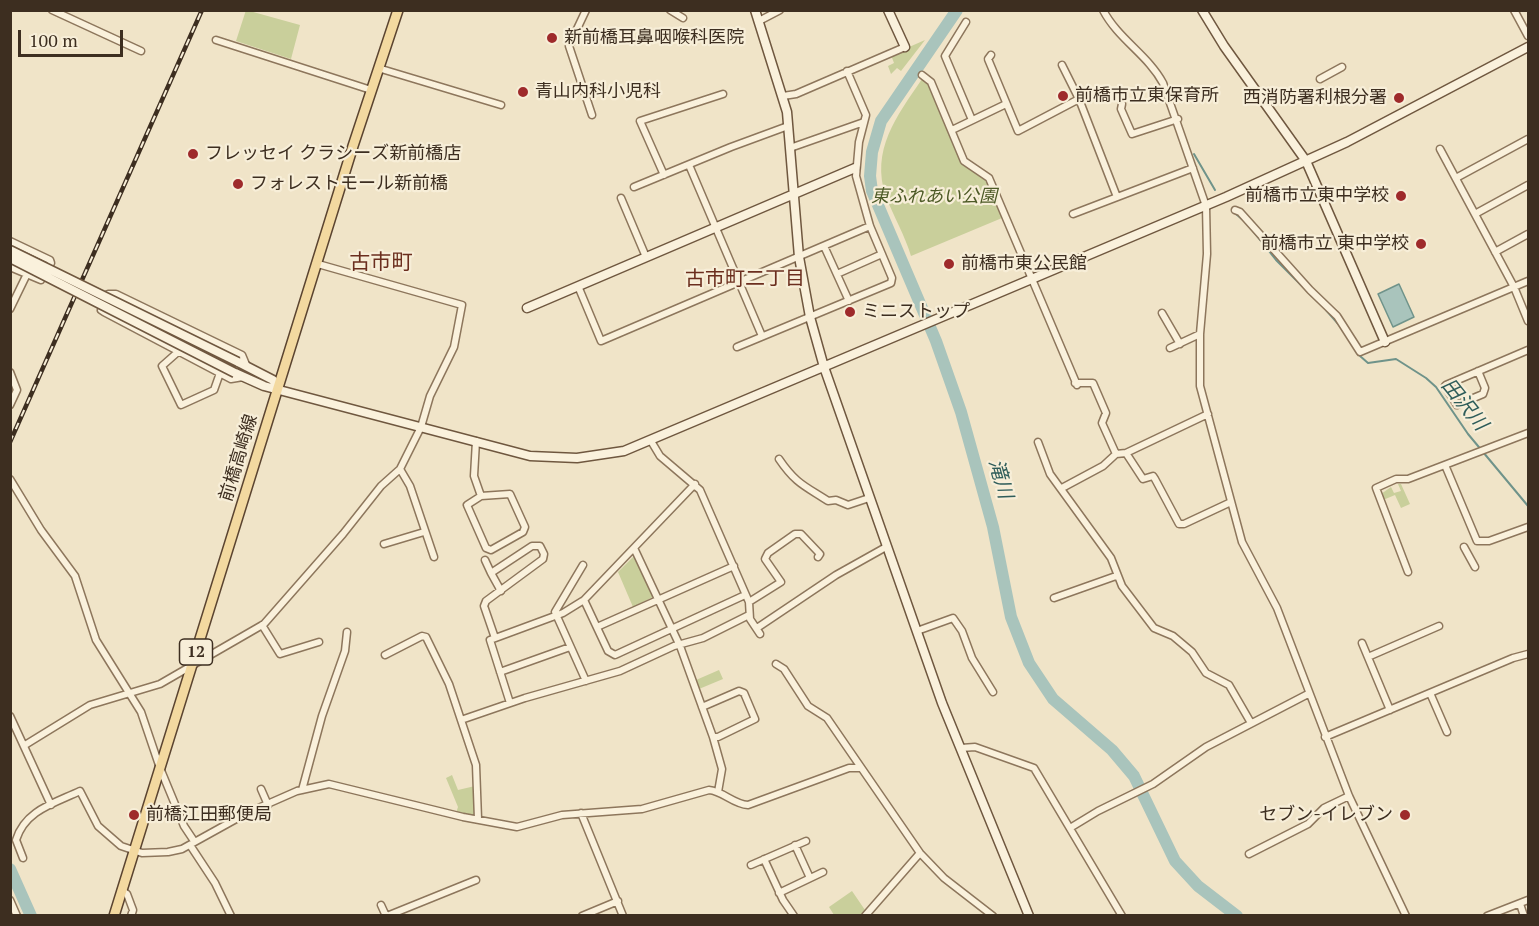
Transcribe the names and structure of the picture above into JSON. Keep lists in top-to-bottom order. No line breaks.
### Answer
{"streets":{"main road":["前橋高崎線","12"]},"districts":["古市町","古市町二丁目"],"water":["田沢川","滝川"],"parks":["東ふれあい公園"],"places":["新前橋耳鼻咽喉科医院","青山内科小児科","前橋市立東保育所","西消防署利根分署","フレッセイ クラシーズ新前橋店","フォレストモール新前橋","前橋市立東中学校","前橋市立 東中学校","前橋市東公民館","ミニストップ","前橋江田郵便局","セブン-イレブン"],"scale_bar":"100 m"}
